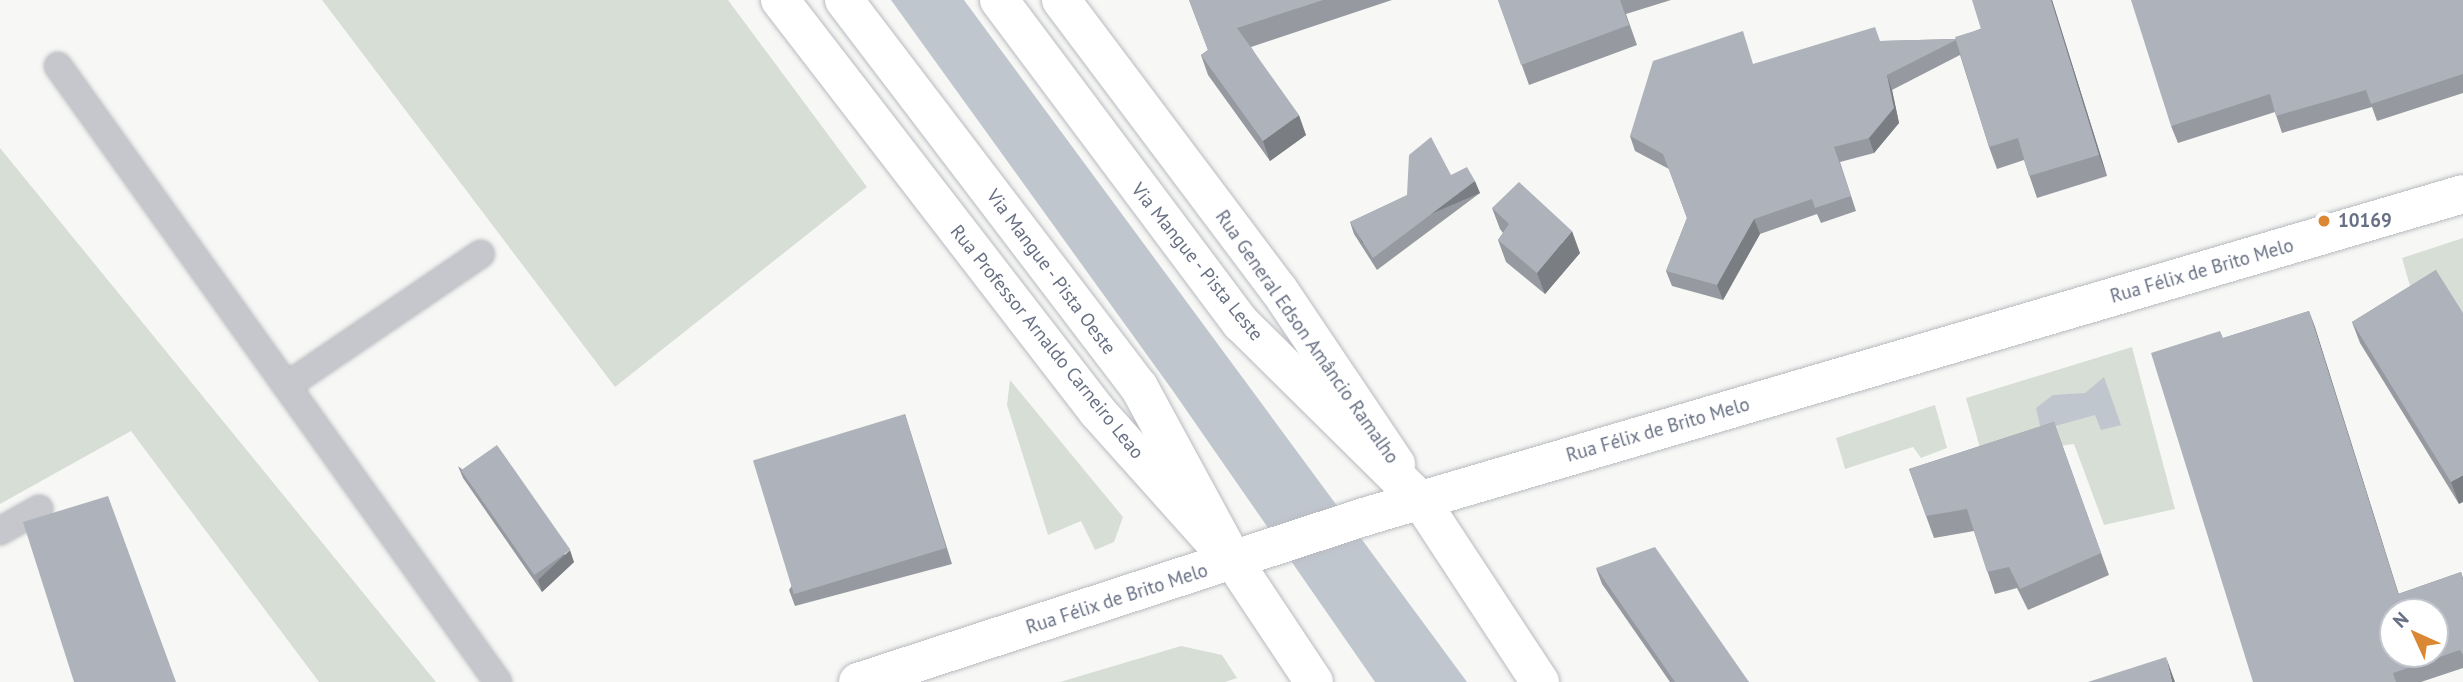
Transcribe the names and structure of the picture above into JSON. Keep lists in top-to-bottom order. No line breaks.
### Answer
{"streets":{"main road":["Via Mangue - Pista Leste","Rua Félix de Brito Melo","Via Mangue - Pista Oeste","Rua General Edson Amâncio Ramalho","Rua Professor Arnaldo Carneiro Leao"]},"crossings":[["Via Mangue - Pista Leste","Rua Félix de Brito Melo"],["Via Mangue - Pista Leste","Rua General Edson Amâncio Ramalho"],["Rua Félix de Brito Melo","Via Mangue - Pista Oeste"],["Rua Félix de Brito Melo","Rua General Edson Amâncio Ramalho"],["Rua Félix de Brito Melo","Rua Professor Arnaldo Carneiro Leao"],["Via Mangue - Pista Oeste","Rua Professor Arnaldo Carneiro Leao"]],"places":["10169"],"north":"top left"}
